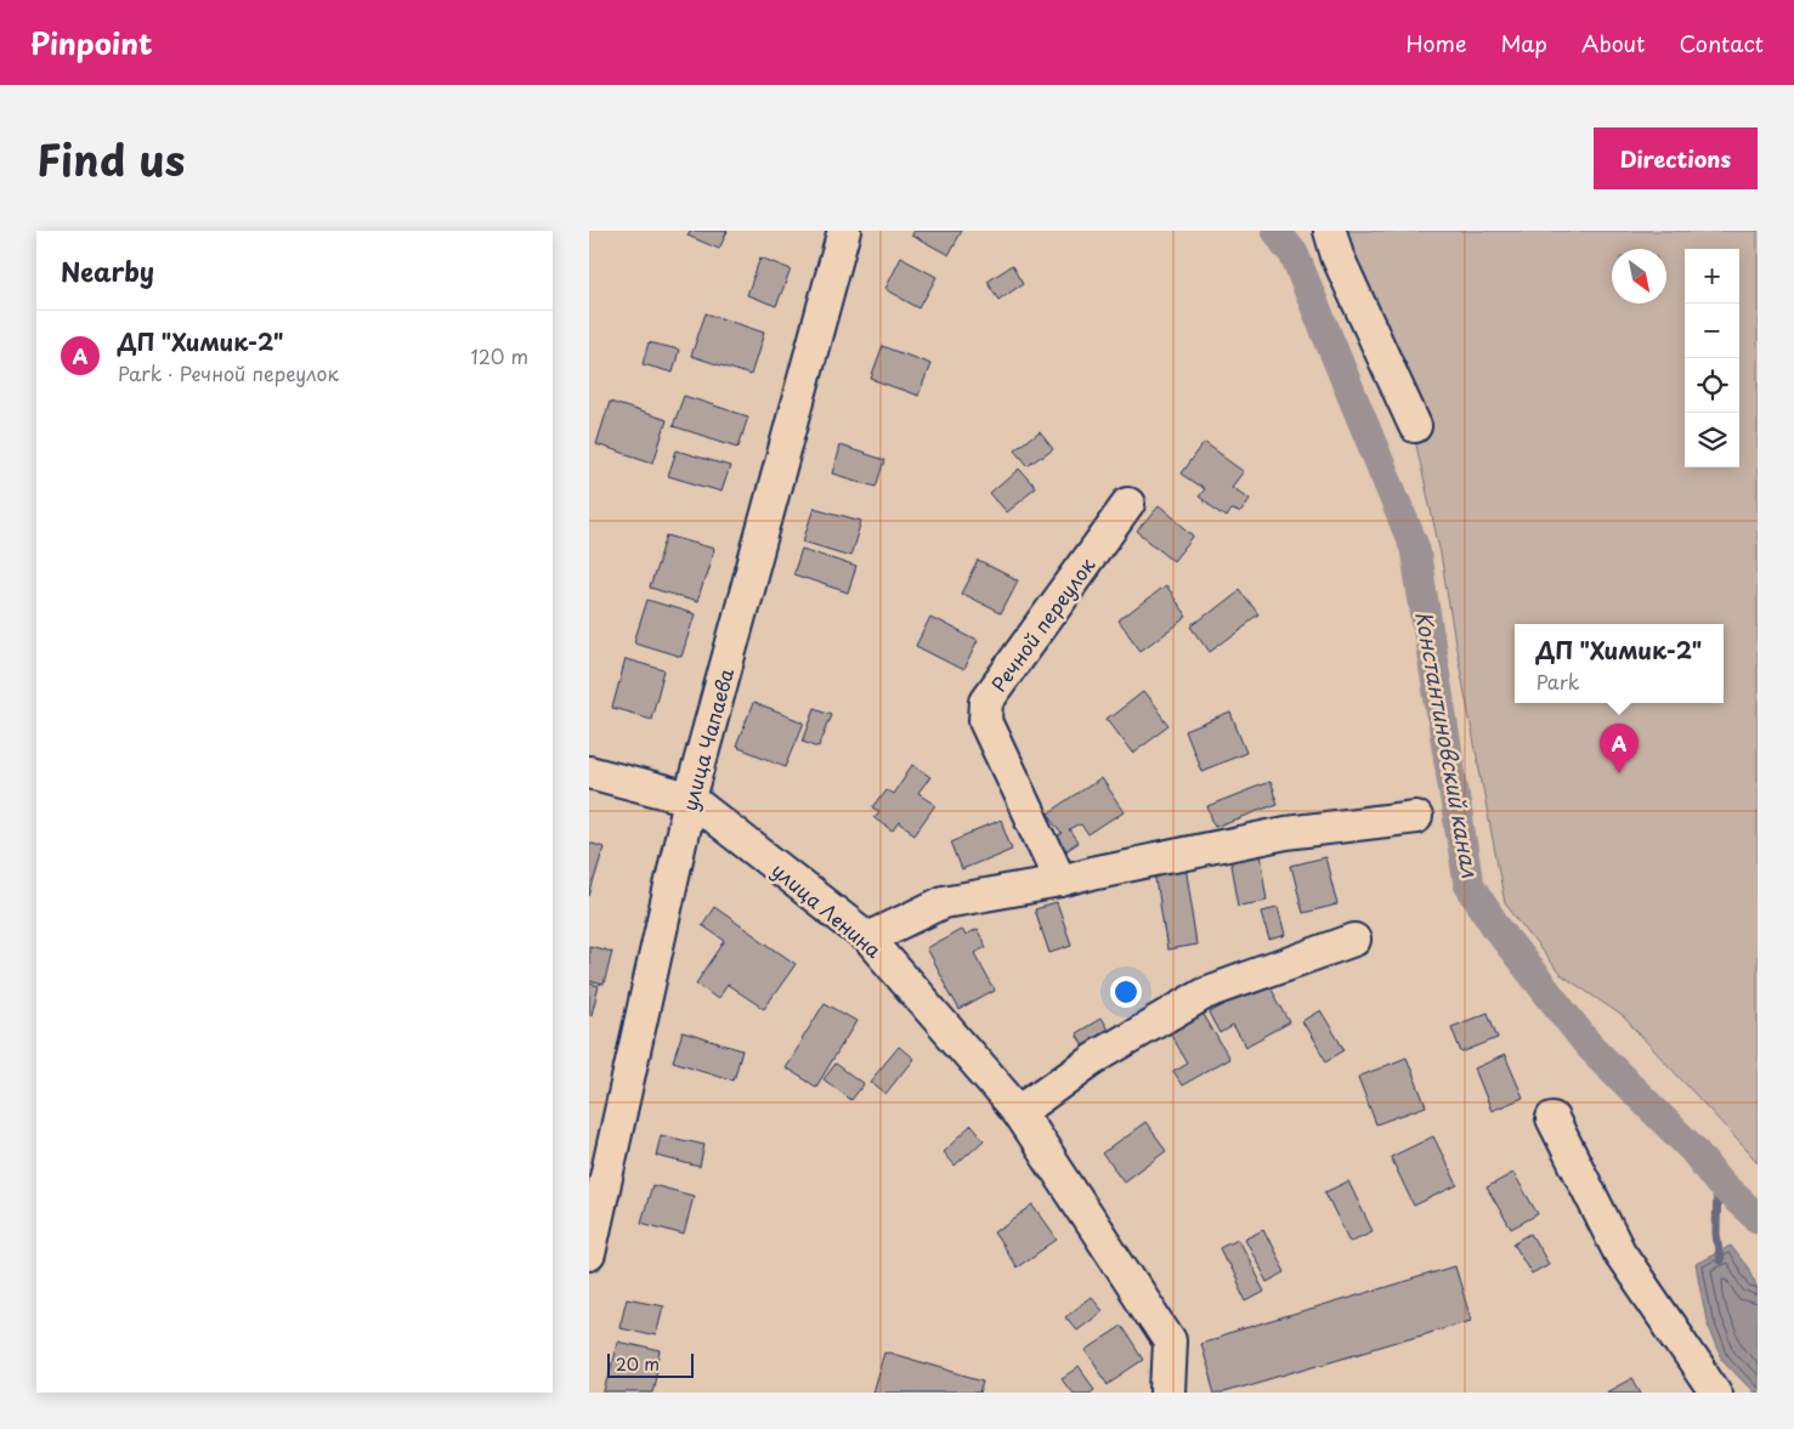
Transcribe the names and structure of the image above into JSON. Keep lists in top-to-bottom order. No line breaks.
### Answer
{"streets":{"street":["Речной переулок","улица Чапаева","улица Ленина"]},"crossings":[["улица Чапаева","улица Ленина"]],"water":["Константиновский канал"],"scale_bar":"20 m","north":"bottom right","page":{"header":"Pinpoint","nav":["Home","Map","About","Contact"],"title":"Find us","buttons":"Directions","heading":"Nearby","map_buttons":["+","−"],"list":[{"mark":"A","name":"ДП \"Химик-2\"","note":"Park · Речной переулок","value":"120 m"}],"popup":["ДП \"Химик-2\"","Park"],"pins":"A","scale":"20 m"}}
